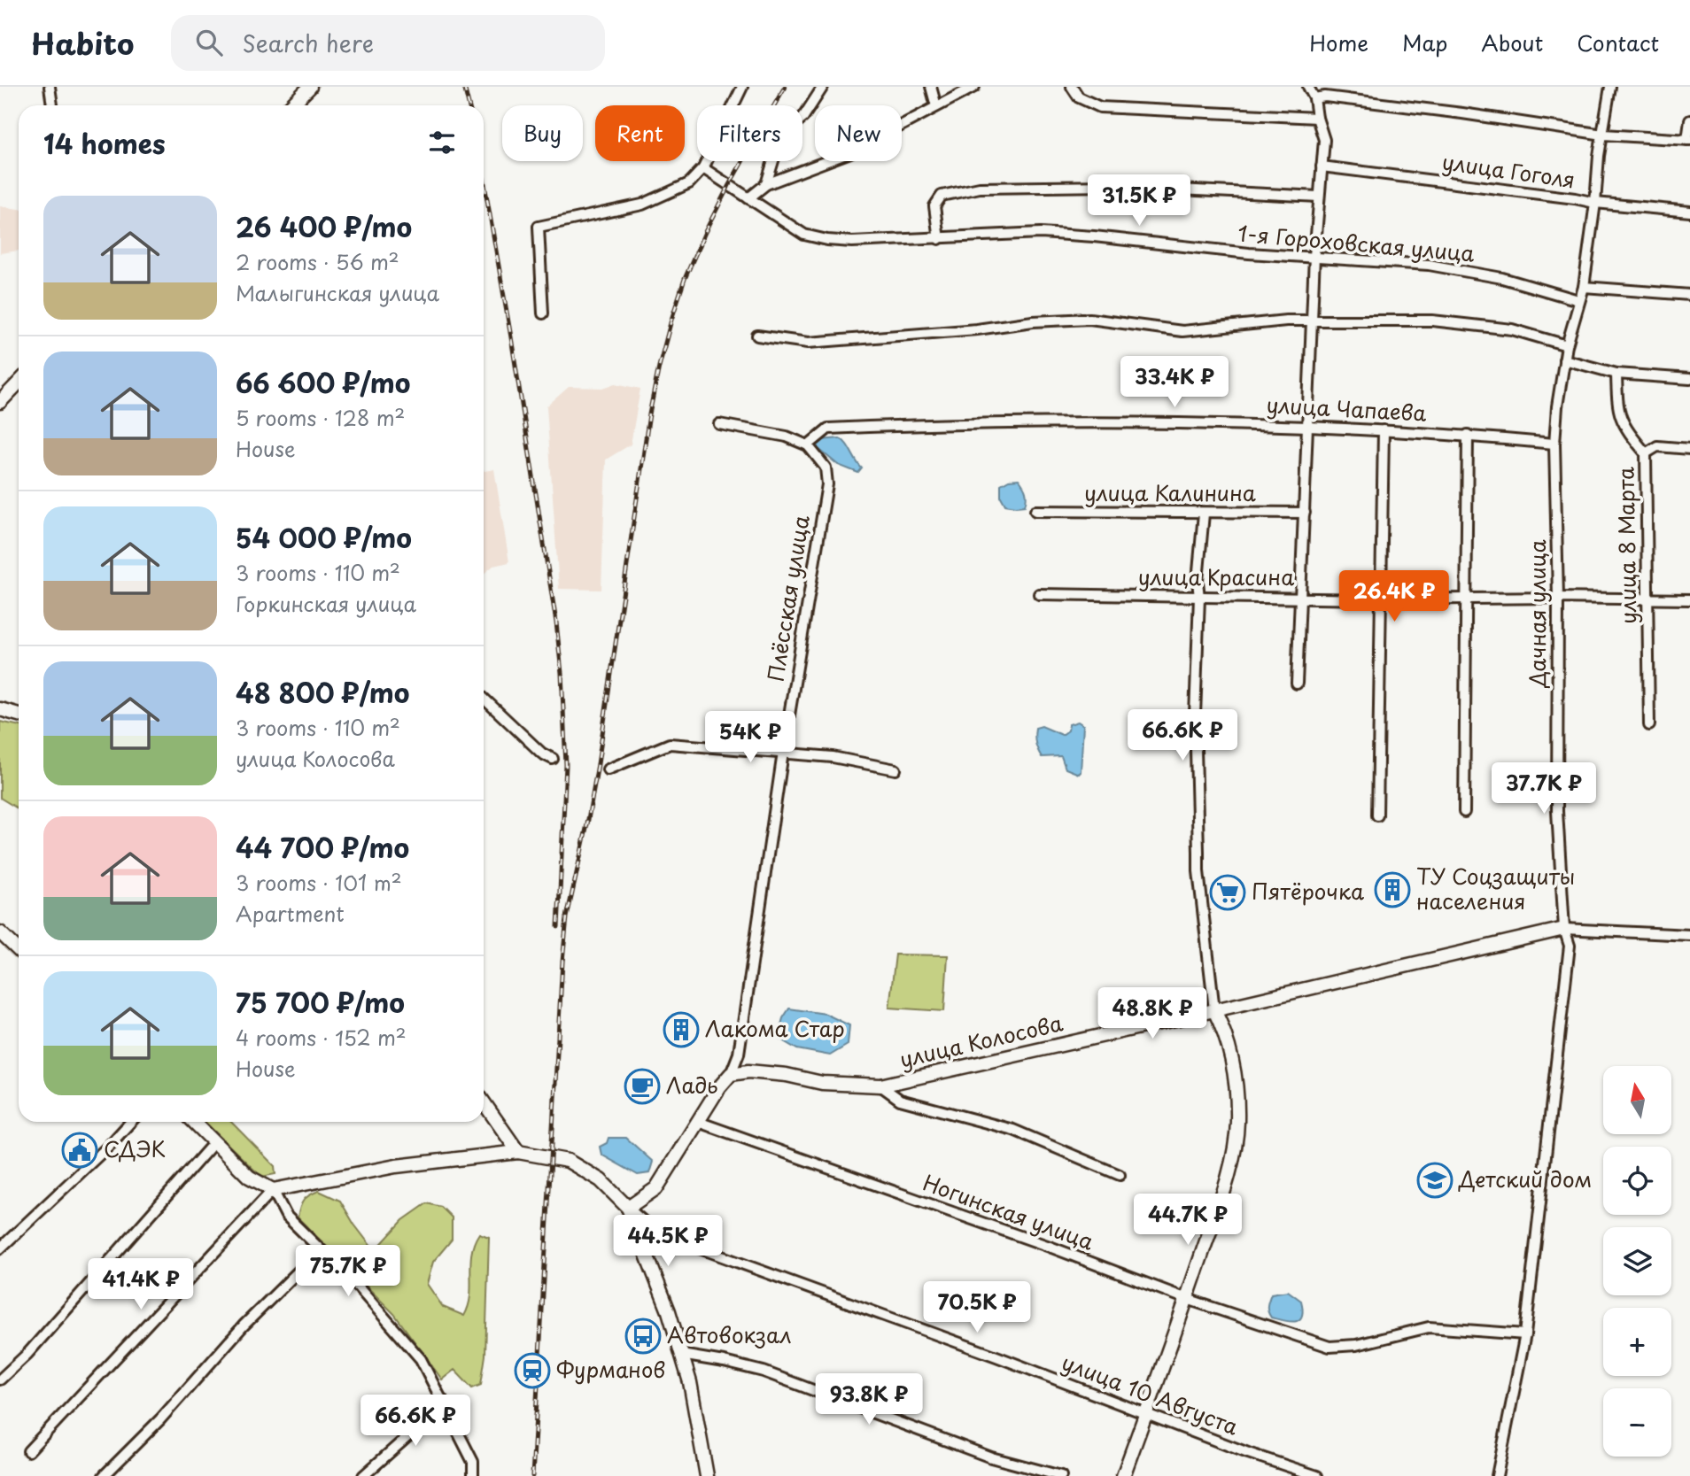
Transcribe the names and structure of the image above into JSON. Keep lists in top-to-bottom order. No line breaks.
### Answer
{"streets":{"main road":["улица Колосова"],"street":["улица Гоголя","1-я Гороховская улица","улица Чапаева","улица Калинина","улица 8 Марта","улица Красина","Плёсская улица","Дачная улица","Ногинская улица","улица 10 Августа"]},"crossings":[["улица Гоголя","Дачная улица"],["1-я Гороховская улица","Дачная улица"],["улица Чапаева","Плёсская улица"],["улица Чапаева","Дачная улица"],["улица 8 Марта","улица Красина"],["улица Красина","Дачная улица"],["Плёсская улица","улица Колосова"],["Дачная улица","улица Колосова"],["Дачная улица","Ногинская улица"]],"places":{"building":["ТУ Соцзащиты населения","Лакома Стар"],"supermarket":["Пятёрочка"],"cafe":["Ладь"],"public building":["СДЭК"],"school or university":["Детский дом"],"bus stop":["Автовокзал"],"station":["Фурманов"]},"north":"top","page":{"header":"Habito","search":"Search here","nav":["Home","Map","About","Contact"],"chip":["Buy","Rent","Filters","New"],"heading":"14 homes","price":["31.5K ₽","33.4K ₽","26.4K ₽","66.6K ₽","54K ₽","37.7K ₽","48.8K ₽","44.7K ₽","44.5K ₽","75.7K ₽","41.4K ₽","70.5K ₽","93.8K ₽","66.6K ₽"],"list":[{"name":"26 400 ₽/mo","note":"2 rooms · 56 m² · Малыгинская улица"},{"name":"66 600 ₽/mo","note":"5 rooms · 128 m² · House"},{"name":"54 000 ₽/mo","note":"3 rooms · 110 m² · Горкинская улица"},{"name":"48 800 ₽/mo","note":"3 rooms · 110 m² · улица Колосова"},{"name":"44 700 ₽/mo","note":"3 rooms · 101 m² · Apartment"},{"name":"75 700 ₽/mo","note":"4 rooms · 152 m² · House"}],"map_buttons":["+","−"]}}
